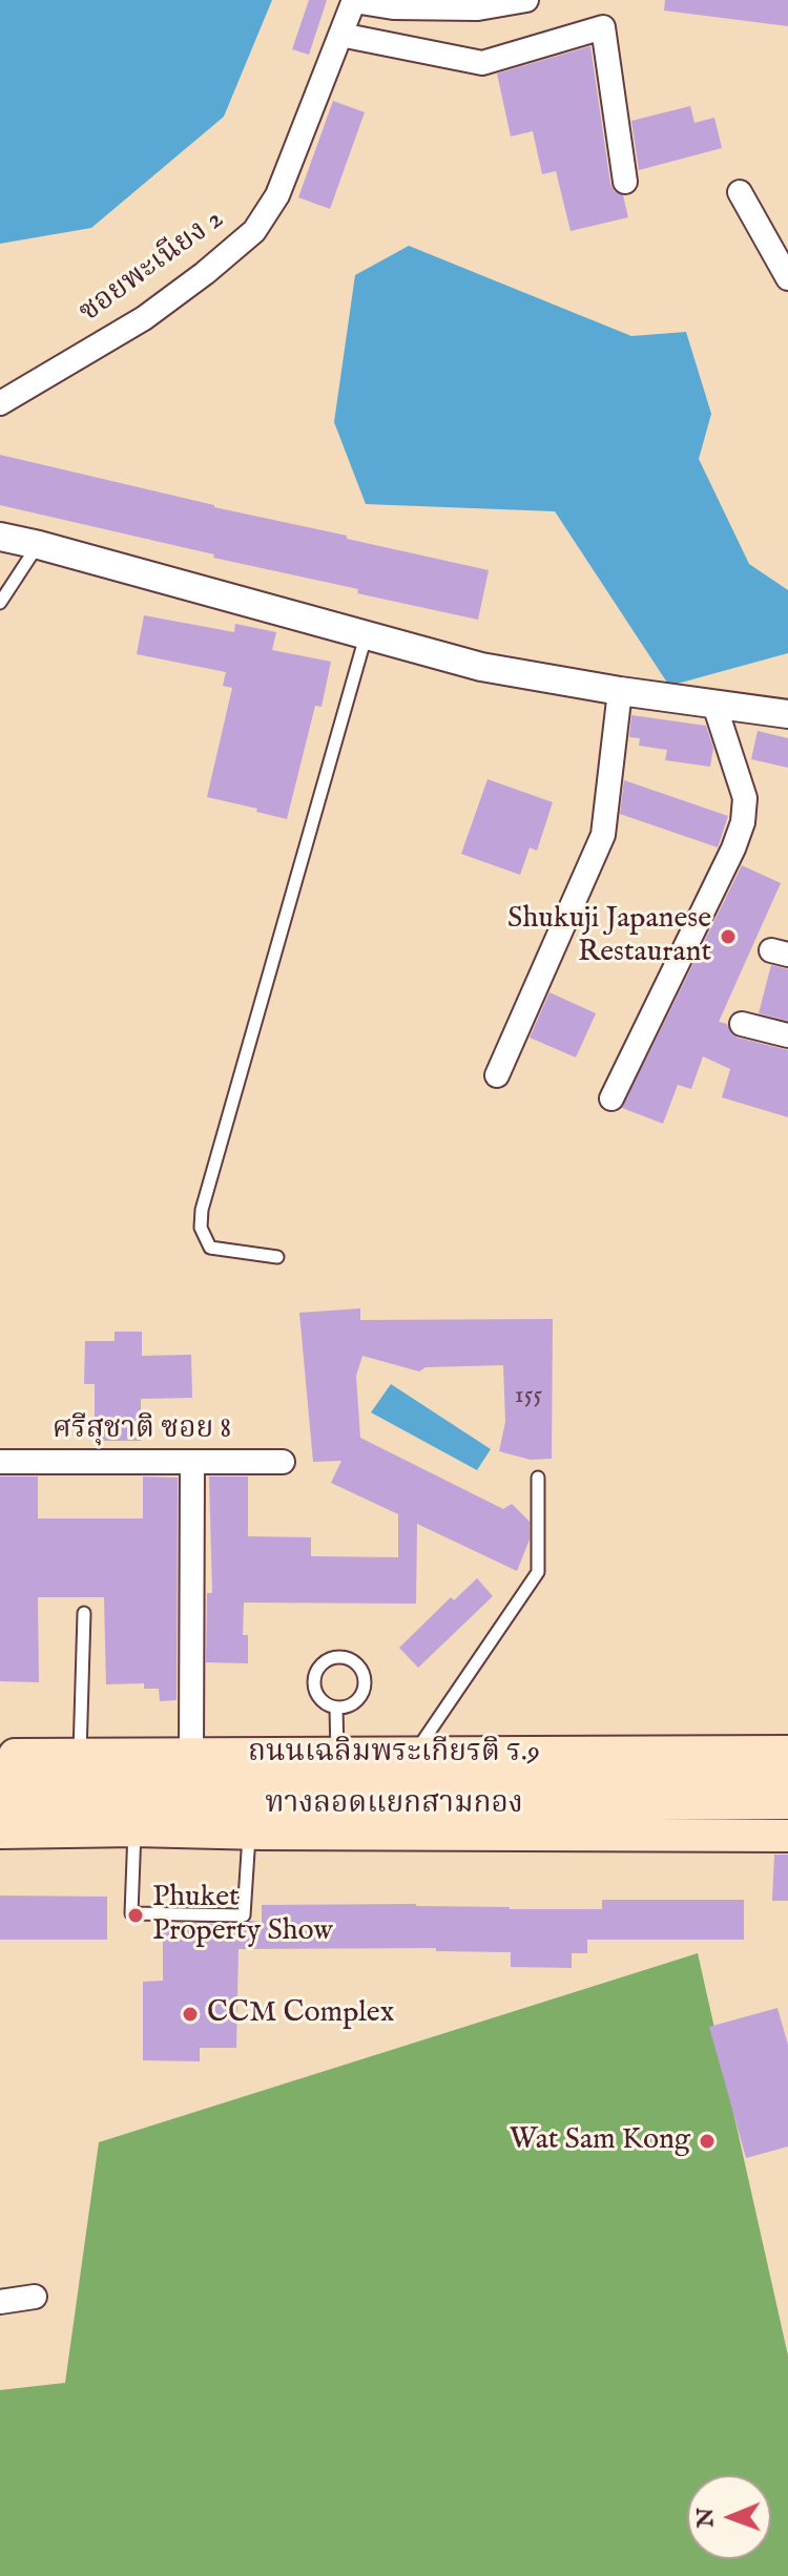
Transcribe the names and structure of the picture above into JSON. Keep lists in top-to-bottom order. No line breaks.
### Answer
{"streets":{"main road":["ถนนเฉลิมพระเกียรติ ร.9","ทางลอดแยกสามกอง"],"street":["ซอยพะเนียง 2","ศรีสุชาติ ซอย 8"]},"places":["Shukuji Japanese Restaurant","Phuket Property Show","CCM Complex","Wat Sam Kong"],"house_numbers":["155"],"north":"left"}
